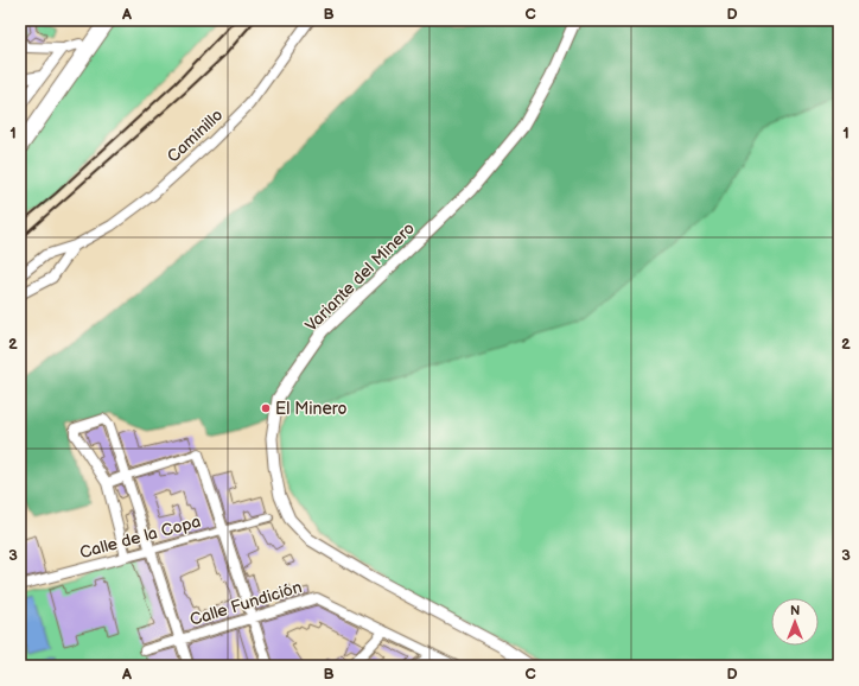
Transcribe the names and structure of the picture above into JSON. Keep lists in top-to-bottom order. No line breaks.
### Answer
{"streets":{"street":["Caminillo","Variante del Minero","Calle de la Copa","Calle Fundición"]},"places":["El Minero"],"north":"top","grid":{"columns":["A","B","C","D"],"rows":["1","2","3"]}}
